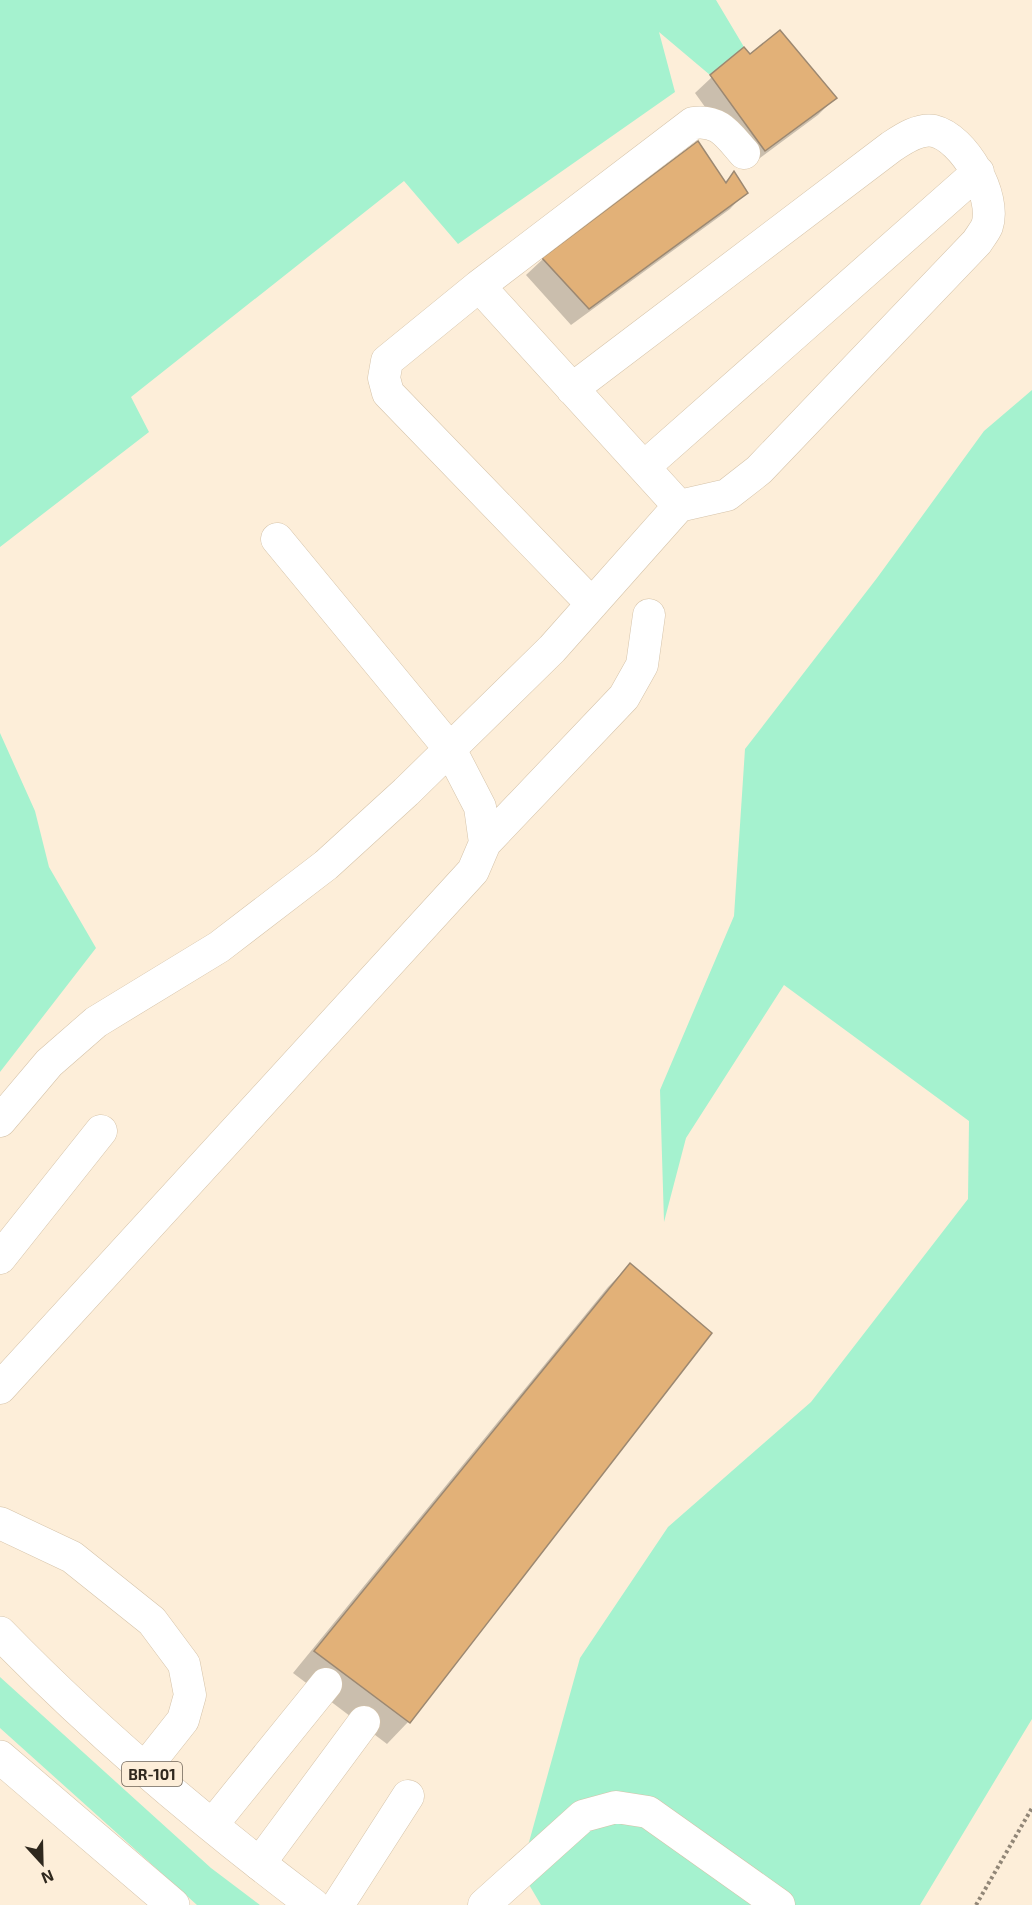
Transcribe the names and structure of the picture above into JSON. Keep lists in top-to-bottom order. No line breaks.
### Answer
{"streets":{"highway":["BR-101"]},"north":"bottom"}
